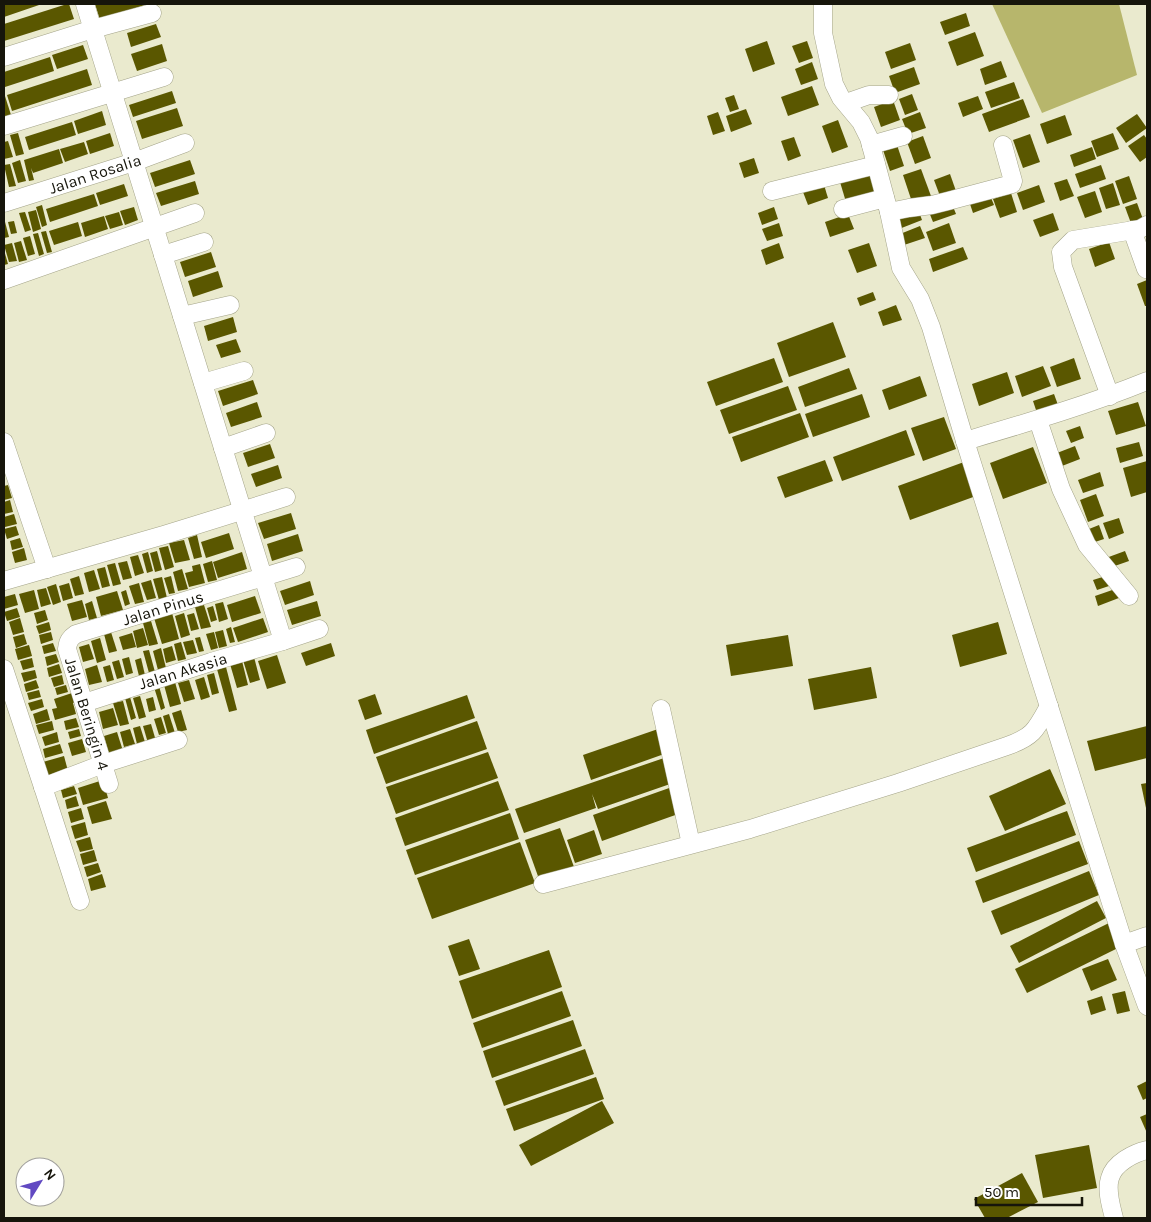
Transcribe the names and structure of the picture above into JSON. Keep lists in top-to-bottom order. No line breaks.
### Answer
{"streets":{"street":["Jalan Rosalia","Jalan Pinus","Jalan Akasia","Jalan Beringin 4"]},"crossings":[["Jalan Pinus","Jalan Beringin 4"],["Jalan Akasia","Jalan Beringin 4"]],"scale_bar":"50 m","north":"top right"}
